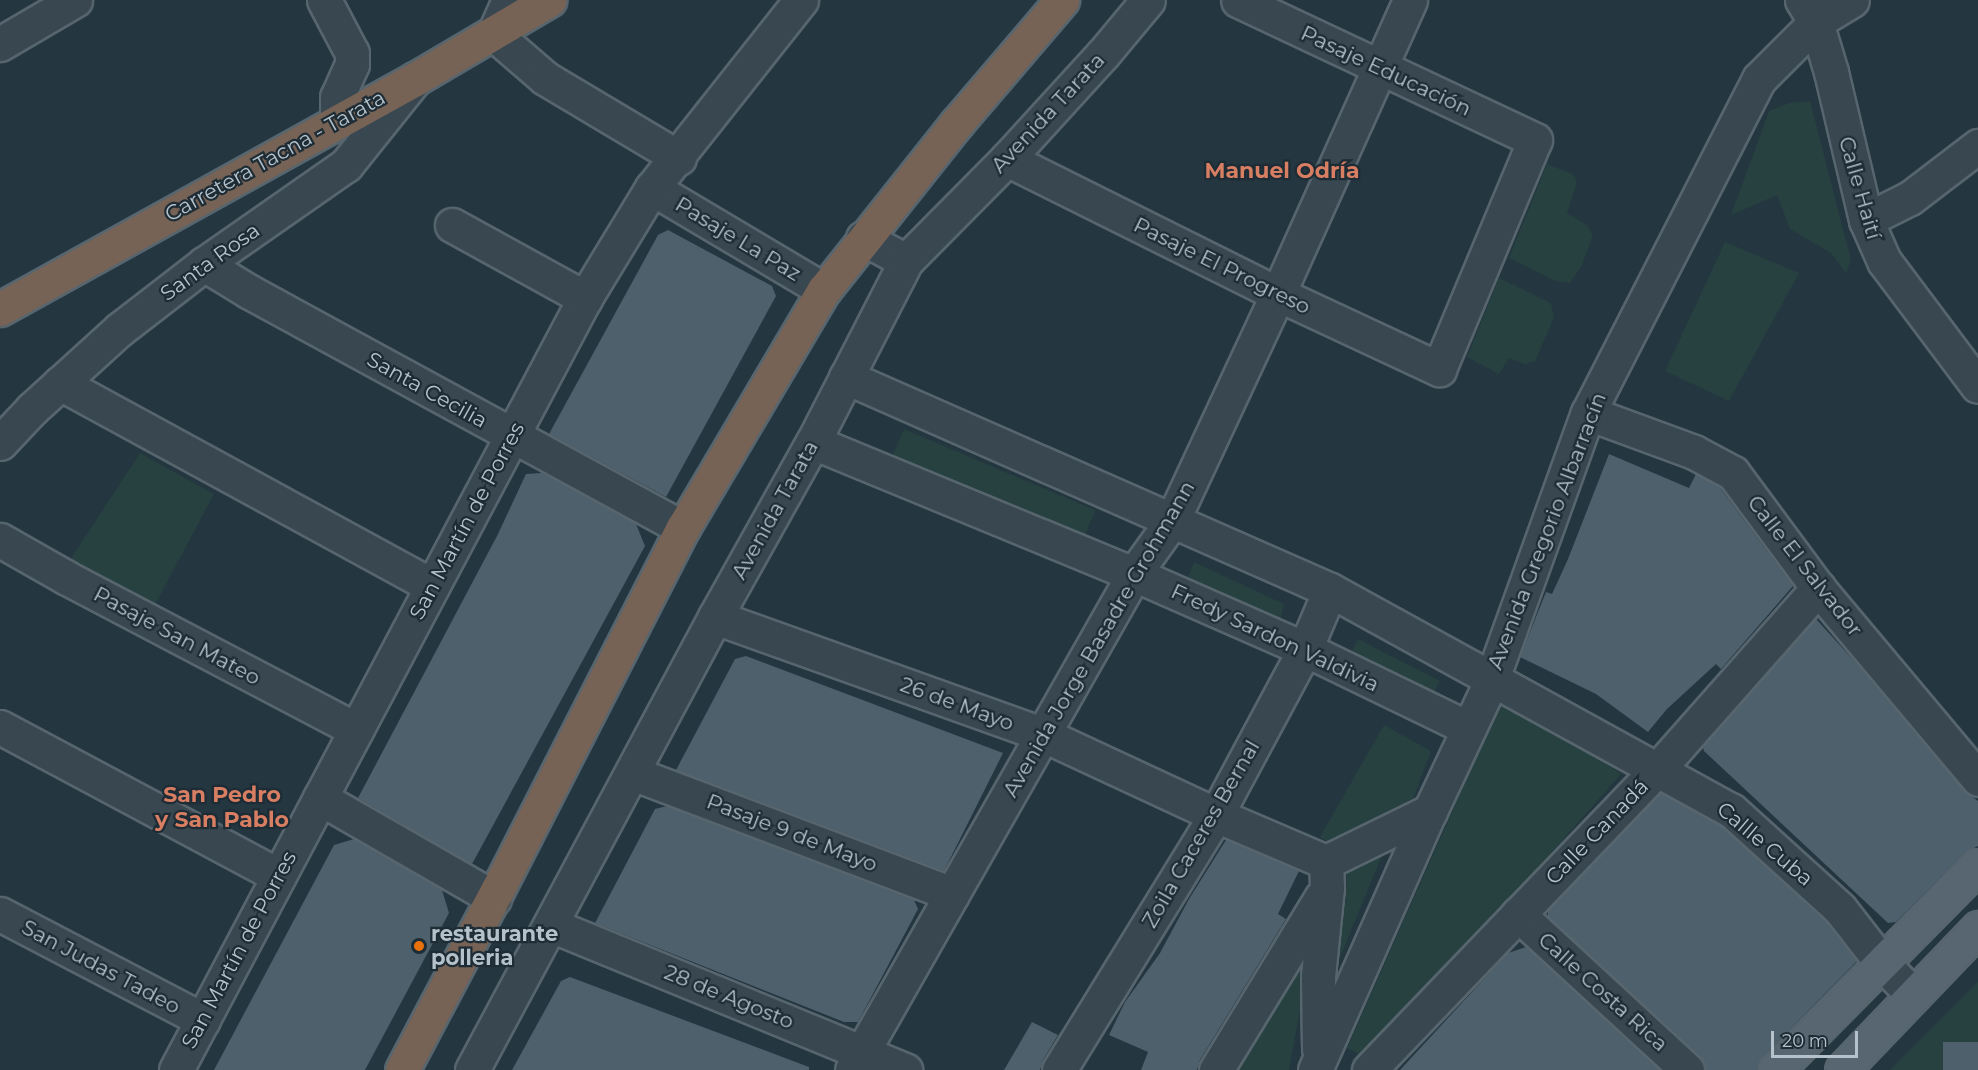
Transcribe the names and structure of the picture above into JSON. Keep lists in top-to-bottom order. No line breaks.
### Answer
{"streets":{"highway":["Carretera Tacna - Tarata"],"street":["Pasaje Educación","Avenida Tarata","Calle Haití","Pasaje La Paz","Santa Rosa","Pasaje El Progreso","Santa Cecilia","San Martín de Porres","Avenida Gregorio Albarracín","Calle El Salvador","Pasaje San Mateo","Fredy Sardon Valdivia","Avenida Jorge Basadre Grohmann","26 de Mayo","Calle Canadá","Pasaje 9 de Mayo","Zoila Caceres Bernal","Callle Cuba","San Judas Tadeo","Calle Costa Rica","28 de Agosto"]},"crossings":[["Pasaje Educación","Pasaje El Progreso"],["Pasaje Educación","Avenida Jorge Basadre Grohmann"],["Avenida Tarata","Pasaje El Progreso"],["Avenida Tarata","Fredy Sardon Valdivia"],["Avenida Tarata","26 de Mayo"],["Avenida Tarata","Pasaje 9 de Mayo"],["Avenida Tarata","28 de Agosto"],["Carretera Tacna - Tarata","Santa Rosa"],["Calle Haití","Avenida Gregorio Albarracín"],["Pasaje La Paz","San Martín de Porres"],["Santa Rosa","Santa Cecilia"],["Pasaje El Progreso","Avenida Jorge Basadre Grohmann"],["Santa Cecilia","San Martín de Porres"],["San Martín de Porres","Pasaje San Mateo"],["San Martín de Porres","San Judas Tadeo"],["Avenida Gregorio Albarracín","Calle El Salvador"],["Avenida Gregorio Albarracín","Fredy Sardon Valdivia"],["Avenida Gregorio Albarracín","Callle Cuba"],["Calle El Salvador","Calle Canadá"],["Fredy Sardon Valdivia","Avenida Jorge Basadre Grohmann"],["Fredy Sardon Valdivia","Zoila Caceres Bernal"],["Avenida Jorge Basadre Grohmann","26 de Mayo"],["Avenida Jorge Basadre Grohmann","Pasaje 9 de Mayo"],["Avenida Jorge Basadre Grohmann","28 de Agosto"],["26 de Mayo","Zoila Caceres Bernal"],["Calle Canadá","Callle Cuba"],["Calle Canadá","Calle Costa Rica"]],"districts":["Manuel Odría","San Pedro y San Pablo"],"places":["restaurante polleria"],"scale_bar":"20 m"}
